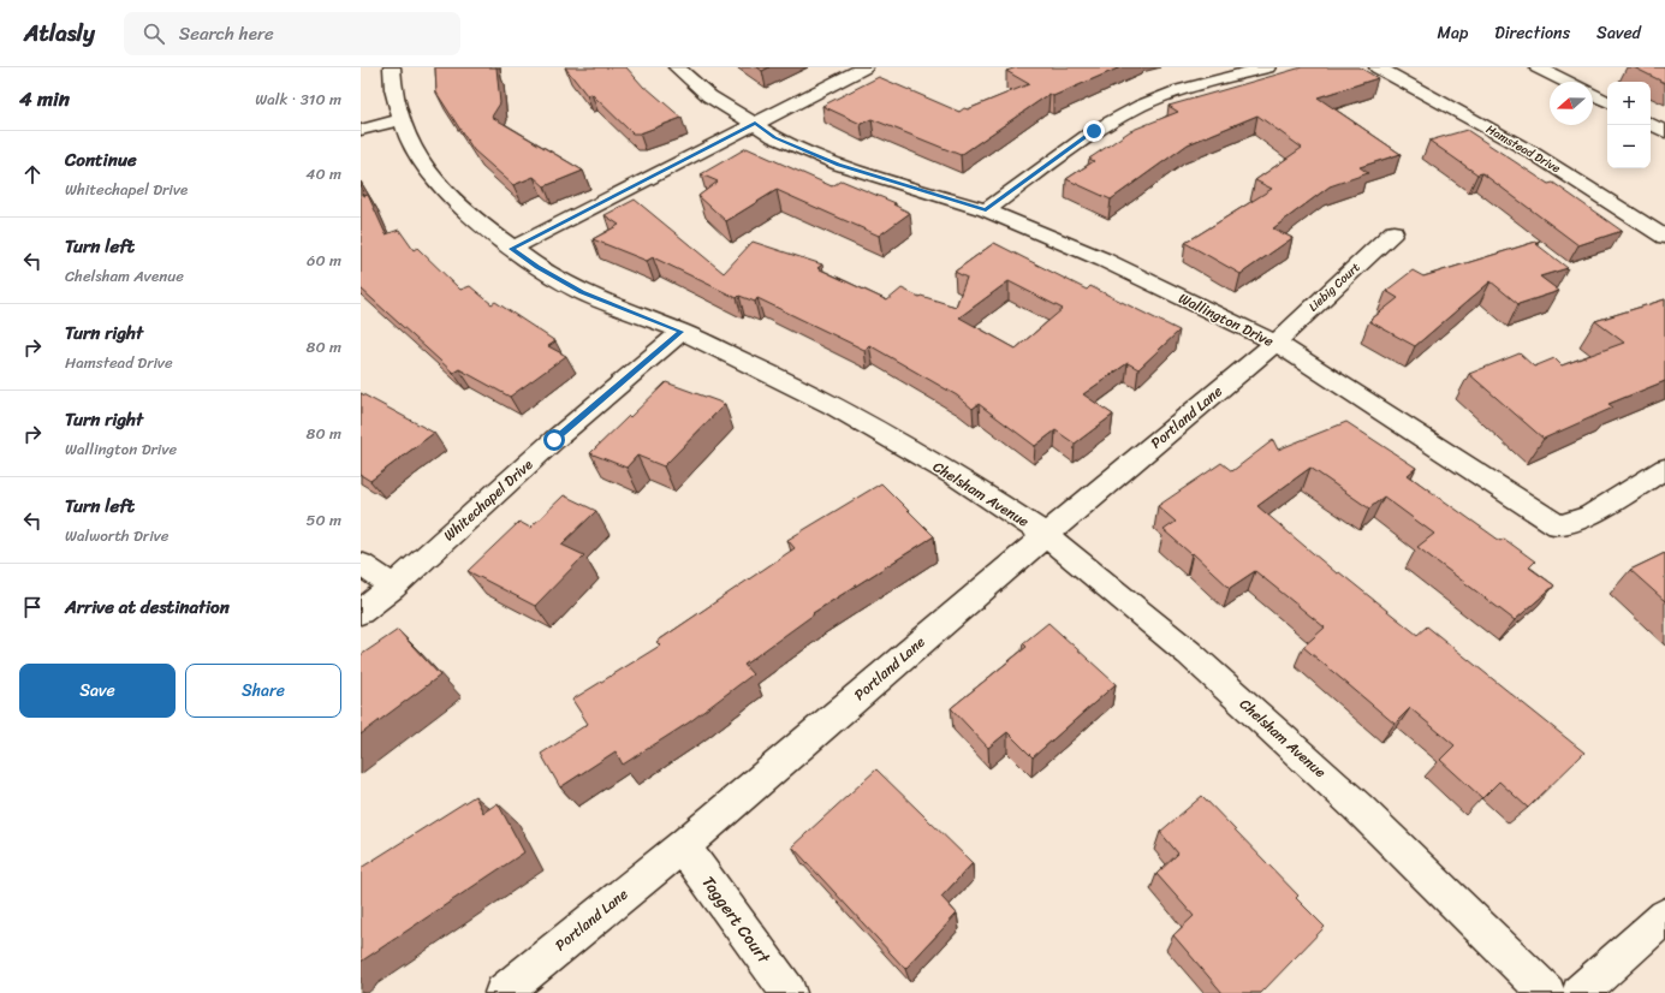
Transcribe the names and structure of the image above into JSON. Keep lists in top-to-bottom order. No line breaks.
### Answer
{"streets":{"street":["Hamstead Drive","Liebig Court","Wallington Drive","Portland Lane","Chelsham Avenue","Whitechapel Drive","Taggert Court"]},"crossings":[["Liebig Court","Wallington Drive"],["Liebig Court","Portland Lane"],["Wallington Drive","Portland Lane"],["Portland Lane","Chelsham Avenue"],["Portland Lane","Taggert Court"],["Chelsham Avenue","Whitechapel Drive"]],"north":"left","page":{"header":"Atlasly","search":"Search here","nav":["Map","Directions","Saved"],"heading":["4 min","Walk · 310 m"],"map_buttons":["+","−"],"list":[["Continue","Whitechapel Drive","40 m"],["Turn left","Chelsham Avenue","60 m"],["Turn right","Hamstead Drive","80 m"],["Turn right","Wallington Drive","80 m"],["Turn left","Walworth Drive","50 m"],"Arrive at destination"],"buttons":["Save","Share"]}}
